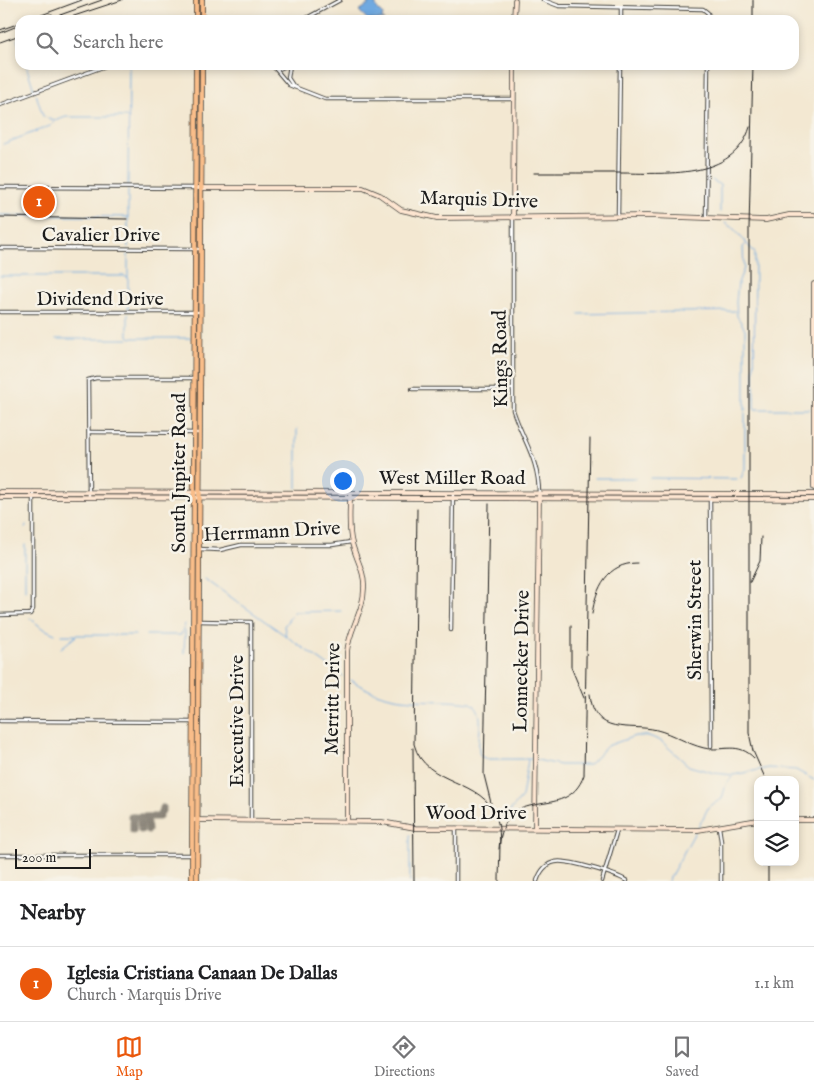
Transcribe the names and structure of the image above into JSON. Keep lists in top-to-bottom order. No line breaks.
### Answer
{"streets":{"main road":["South Jupiter Road"],"street":["Marquis Drive","Cavalier Drive","Dividend Drive","Kings Road","West Miller Road","Herrmann Drive","Sherwin Street","Lonnecker Drive","Merritt Drive","Executive Drive","Wood Drive"]},"crossings":[["Marquis Drive","Kings Road"],["Marquis Drive","South Jupiter Road"],["Cavalier Drive","South Jupiter Road"],["Dividend Drive","South Jupiter Road"],["Kings Road","West Miller Road"],["Kings Road","Lonnecker Drive"],["South Jupiter Road","West Miller Road"],["South Jupiter Road","Herrmann Drive"],["South Jupiter Road","Executive Drive"],["South Jupiter Road","Wood Drive"],["West Miller Road","Sherwin Street"],["West Miller Road","Lonnecker Drive"],["West Miller Road","Merritt Drive"],["Herrmann Drive","Merritt Drive"],["Lonnecker Drive","Wood Drive"],["Merritt Drive","Wood Drive"],["Executive Drive","Wood Drive"]],"scale_bar":"200 m","page":{"search":"Search here","pins":"1","scale":"200 m","heading":"Nearby","list":[{"mark":"1","name":"Iglesia Cristiana Canaan De Dallas","note":"Church · Marquis Drive","value":"1.1 km"}],"nav":["Map","Directions","Saved"]}}
